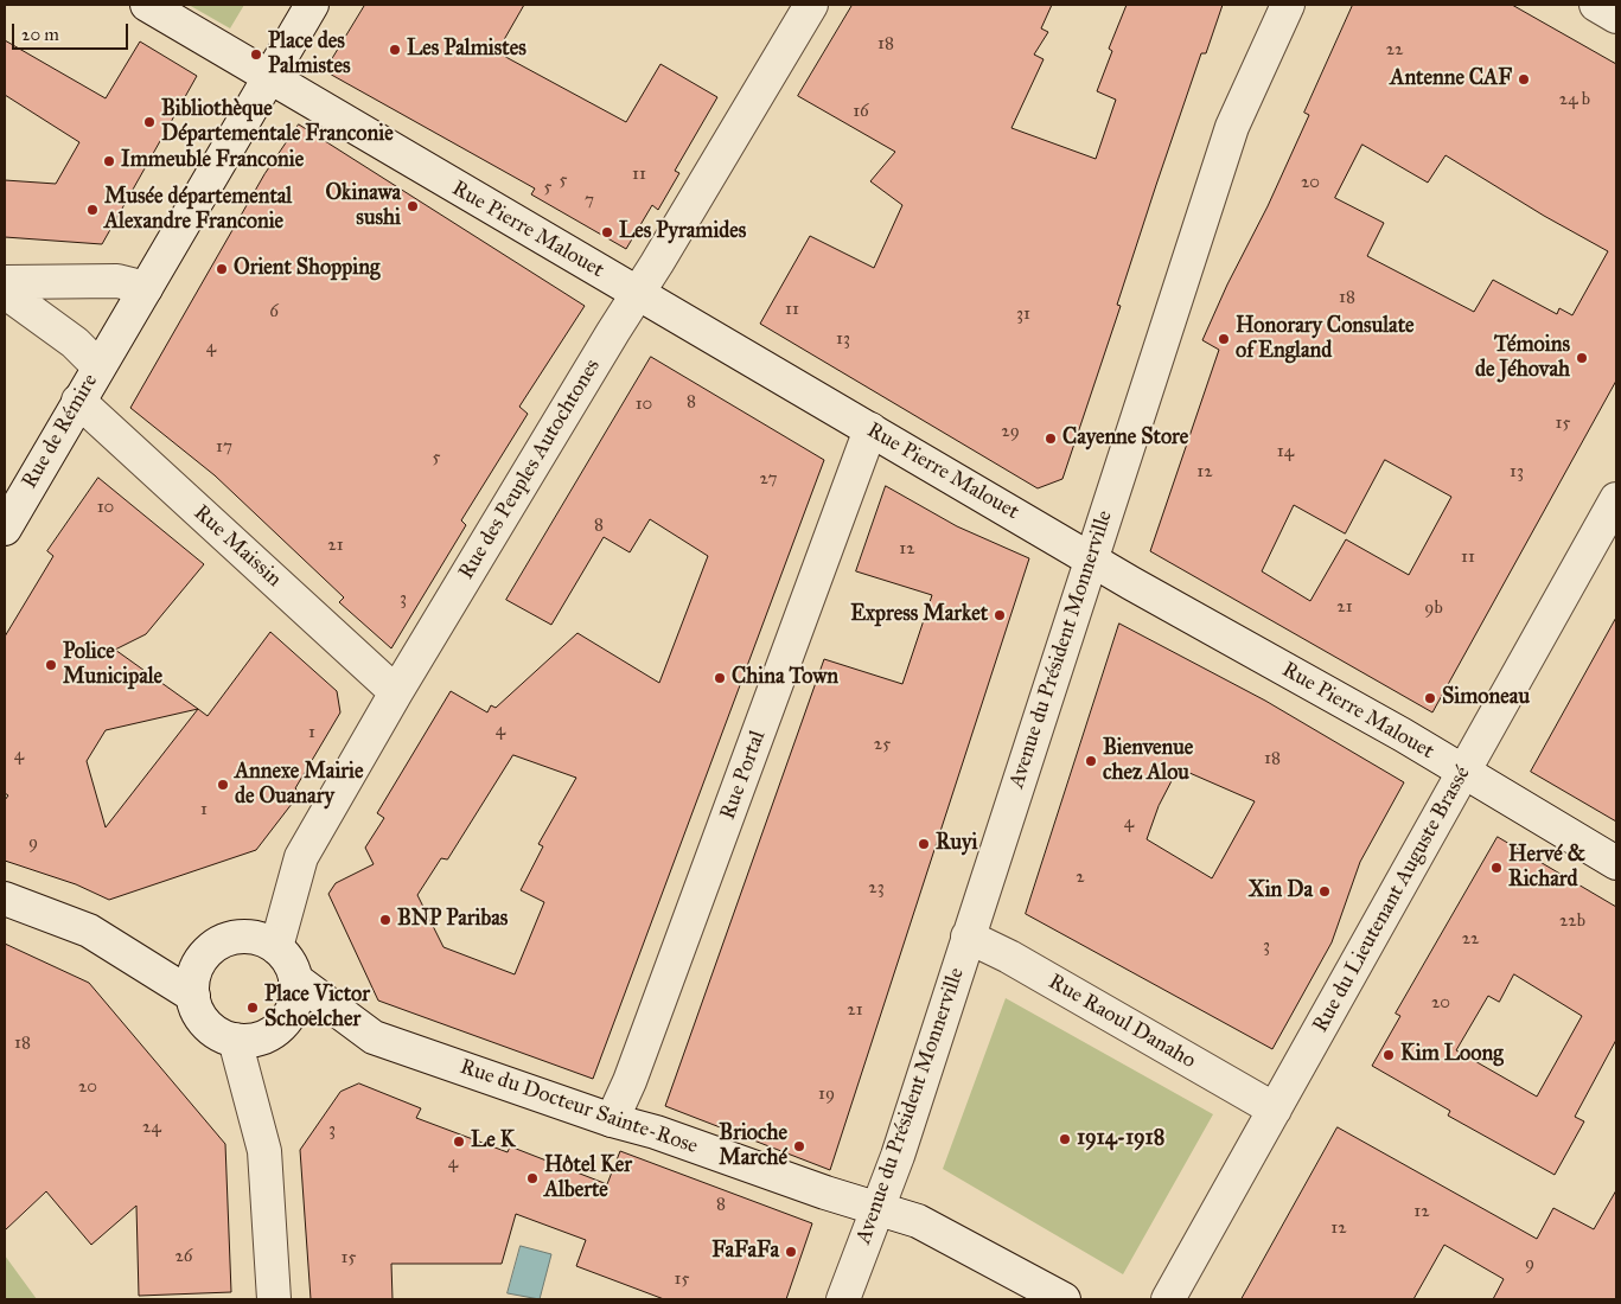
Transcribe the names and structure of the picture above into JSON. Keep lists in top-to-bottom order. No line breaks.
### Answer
{"streets":{"street":["Rue Pierre Malouet","Rue de Rémire","Rue des Peuples Autochtones","Rue Maissin","Avenue du Président Monnerville","Rue Portal","Rue du Lieutenant Auguste Brassé","Rue Raoul Danaho","Rue du Docteur Sainte-Rose"]},"crossings":[["Rue Pierre Malouet","Rue de Rémire"],["Rue Pierre Malouet","Rue des Peuples Autochtones"],["Rue Pierre Malouet","Avenue du Président Monnerville"],["Rue Pierre Malouet","Rue Portal"],["Rue Pierre Malouet","Rue du Lieutenant Auguste Brassé"],["Rue de Rémire","Rue Maissin"],["Rue des Peuples Autochtones","Rue Maissin"],["Rue des Peuples Autochtones","Rue du Docteur Sainte-Rose"],["Avenue du Président Monnerville","Rue Raoul Danaho"],["Avenue du Président Monnerville","Rue du Docteur Sainte-Rose"],["Rue Portal","Rue du Docteur Sainte-Rose"],["Rue du Lieutenant Auguste Brassé","Rue Raoul Danaho"]],"places":["Les Palmistes","Place des Palmistes","Antenne CAF","Bibliothèque Départementale Franconie","Immeuble Franconie","Okinawa sushi","Musée départemental Alexandre Franconie","Les Pyramides","Orient Shopping","Honorary Consulate of England","Témoins de Jéhovah","Cayenne Store","Express Market","Police Municipale","China Town","Simoneau","Bienvenue chez Alou","Annexe Mairie de Ouanary","Ruyi","Hervé & Richard","Xin Da","BNP Paribas","Place Victor Schoelcher","Kim Loong","1914-1918","Le K","Brioche Marché","Hôtel Ker Alberte","FaFaFa"],"house_numbers":["18","22","24 b","16","11","5","20","5","7","18","11","6","31","13","4","8","10","15","29","17","14","5","12","13","27","10","8","21","12","11","3","21","9b","4","1","25","4","18","1","4","9","2","23","22b","22","3","20","21","18","20","19","24","3","4","8","12","12","26","15","9","15"],"scale_bar":"20 m"}
